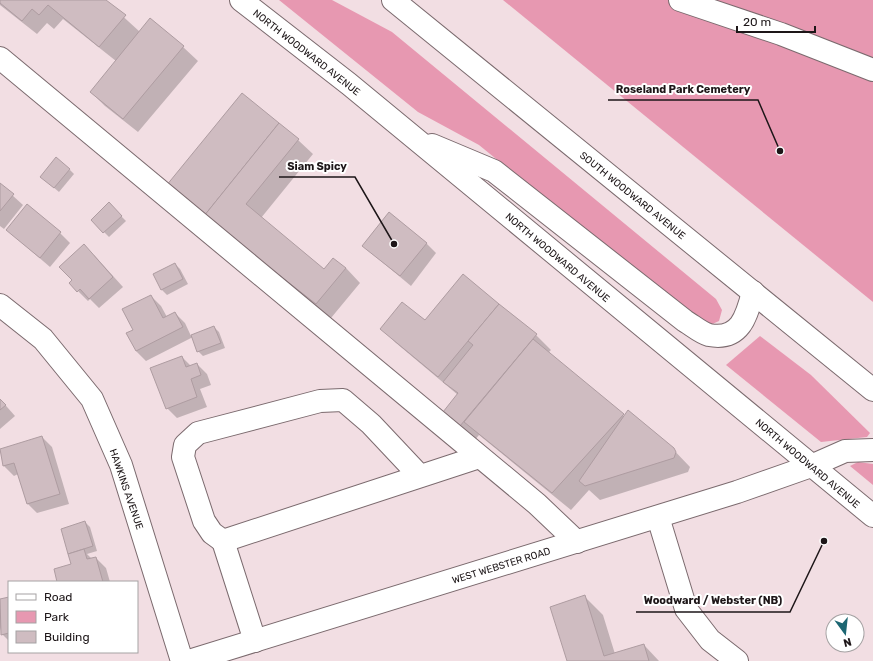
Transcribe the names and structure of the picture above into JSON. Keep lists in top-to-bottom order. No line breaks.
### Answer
{"streets":{"main road":["NORTH WOODWARD AVENUE","SOUTH WOODWARD AVENUE","HAWKINS AVENUE","WEST WEBSTER ROAD"]},"crossings":[["NORTH WOODWARD AVENUE","WEST WEBSTER ROAD"]],"places":["Roseland Park Cemetery","Siam Spicy","Woodward / Webster (NB)"],"legend":["Road","Park","Building"],"scale_bar":"20 m","north":"bottom"}
